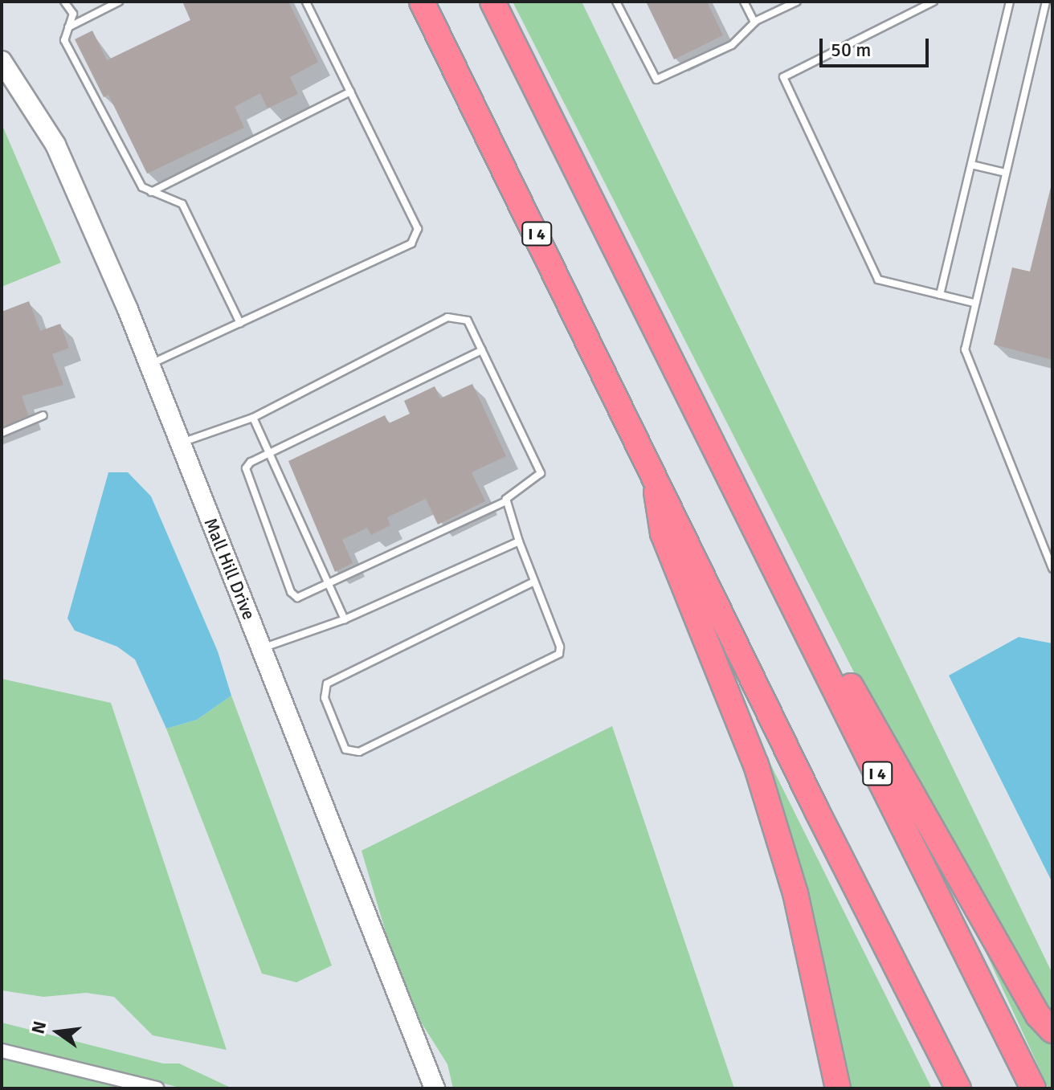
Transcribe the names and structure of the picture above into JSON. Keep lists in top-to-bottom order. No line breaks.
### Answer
{"streets":{"highway":["I 4"],"street":["Mall Hill Drive"]},"scale_bar":"50 m","north":"left"}
